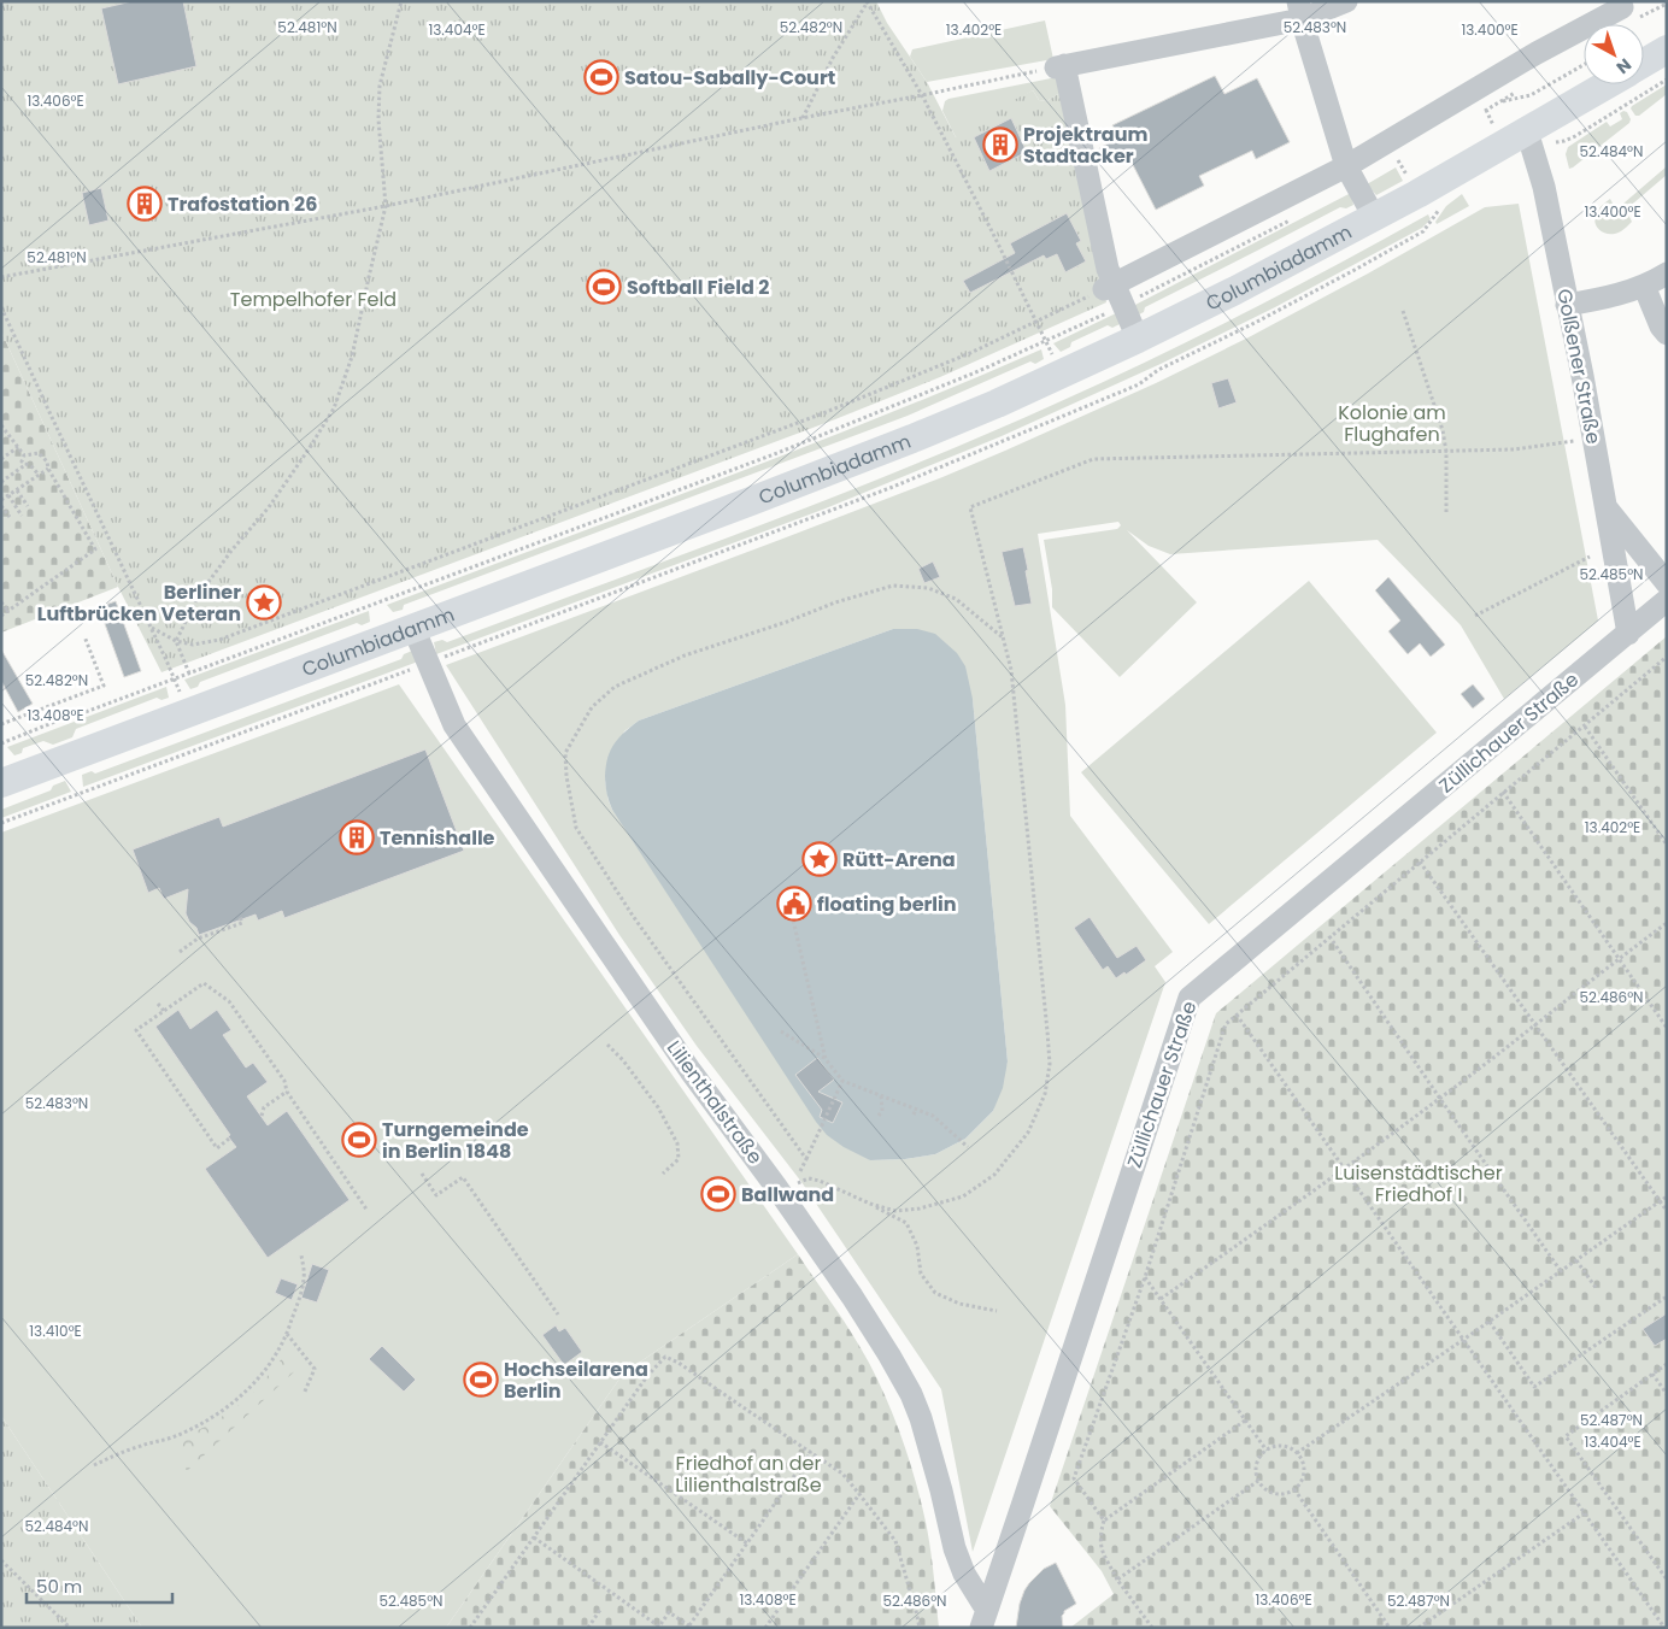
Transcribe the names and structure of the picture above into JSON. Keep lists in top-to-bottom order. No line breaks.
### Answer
{"streets":{"main road":["Columbiadamm"],"street":["Golßener Straße","Züllichauer Straße","Lilienthalstraße"]},"crossings":[["Columbiadamm","Golßener Straße"],["Columbiadamm","Lilienthalstraße"],["Züllichauer Straße","Lilienthalstraße"]],"parks":["Tempelhofer Feld","Kolonie am Flughafen","Luisenstädtischer Friedhof I","Friedhof an der Lilienthalstraße"],"places":{"sports":["Satou-Sabally-Court","Softball Field 2","Turngemeinde in Berlin 1848","Ballwand","Hochseilarena Berlin"],"building":["Projektraum Stadtacker","Trafostation 26","Tennishalle"],"place":["Berliner Luftbrücken Veteran","Rütt-Arena"],"public building":["floating berlin"]},"scale_bar":"50 m","north":"bottom right","coordinates":["52.481°N","52.482°N","52.483°N","13.404°E","13.402°E","13.400°E","13.406°E","52.484°N","52.485°N","13.408°E","52.486°N","13.410°E","52.487°N"]}
